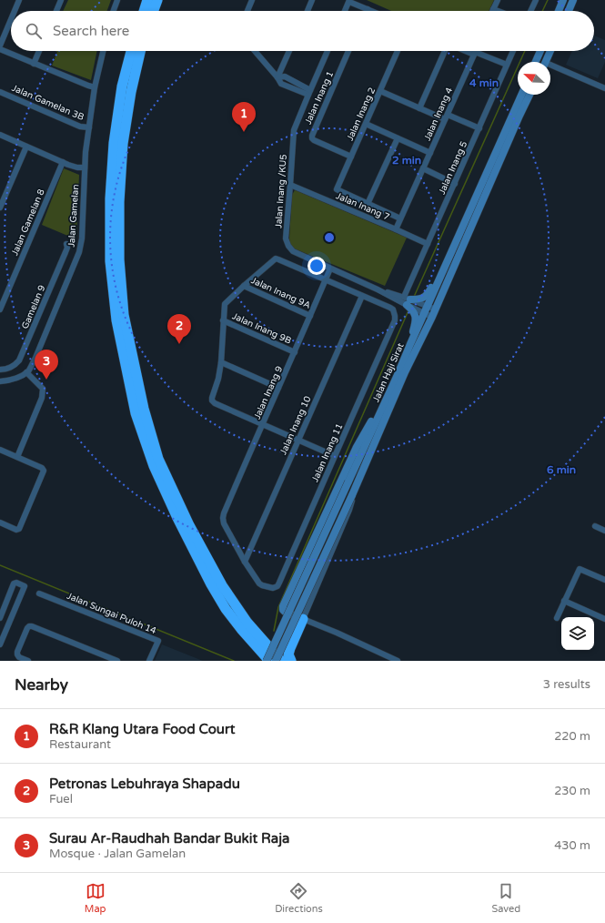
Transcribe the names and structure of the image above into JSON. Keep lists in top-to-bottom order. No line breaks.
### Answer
{"streets":{"main road":["Jalan Haji Sirat"],"street":["Jalan Inang 1","Jalan Gamelan 3B","Jalan Inang 2","Jalan Inang 4","Jalan Inang 5","Jalan Inang /KU5","Jalan Inang 7","Jalan Gamelan","Jalan Gamelan 8","Jalan Inang 9A","Gamelan 9","Jalan Inang 9B","Jalan Inang 9","Jalan Inang 10","Jalan Inang 11","Jalan Sungai Puloh 14"]},"crossings":[["Jalan Inang 1","Jalan Inang 2"],["Jalan Gamelan 3B","Jalan Gamelan"],["Jalan Inang 4","Jalan Inang 7"],["Jalan Inang 5","Jalan Inang /KU5"],["Jalan Inang 5","Jalan Inang 7"],["Jalan Inang /KU5","Jalan Inang 7"],["Jalan Inang /KU5","Jalan Haji Sirat"],["Jalan Inang /KU5","Jalan Inang 9"],["Jalan Inang 9A","Jalan Inang 9"],["Jalan Inang 9A","Jalan Inang 11"],["Jalan Inang 9B","Jalan Inang 9"],["Jalan Inang 9","Jalan Inang 11"],["Jalan Inang 10","Jalan Inang 11"]],"north":"top left","page":{"search":"Search here","pins":["1","2","3"],"heading":["Nearby","3 results"],"list":[{"mark":"1","name":"R&R Klang Utara Food Court","note":"Restaurant","value":"220 m"},{"mark":"2","name":"Petronas Lebuhraya Shapadu","note":"Fuel","value":"230 m"},{"mark":"3","name":"Surau Ar-Raudhah Bandar Bukit Raja","note":"Mosque · Jalan Gamelan","value":"430 m"}],"nav":["Map","Directions","Saved"]},"rings":["4 min","2 min","6 min"]}
